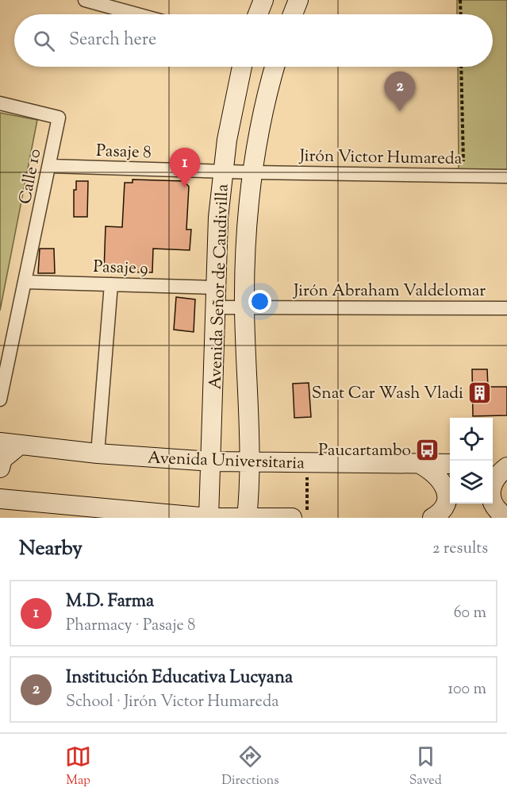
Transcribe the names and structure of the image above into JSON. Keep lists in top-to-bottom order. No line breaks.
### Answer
{"streets":{"main road":["Avenida Señor de Caudivilla","Avenida Universitaria"],"street":["Pasaje 8","Jirón Victor Humareda","Calle 10","Pasaje 9","Jirón Abraham Valdelomar"]},"crossings":[["Pasaje 8","Jirón Victor Humareda"],["Pasaje 8","Calle 10"],["Pasaje 8","Avenida Señor de Caudivilla"],["Jirón Victor Humareda","Avenida Señor de Caudivilla"],["Calle 10","Pasaje 9"],["Pasaje 9","Avenida Señor de Caudivilla"],["Avenida Señor de Caudivilla","Jirón Abraham Valdelomar"],["Avenida Señor de Caudivilla","Avenida Universitaria"]],"places":{"building":["Snat Car Wash Vladi"],"bus stop":["Paucartambo"]},"page":{"search":"Search here","pins":["2","1"],"heading":["Nearby","2 results"],"list":[{"mark":"1","name":"M.D. Farma","note":"Pharmacy · Pasaje 8","value":"60 m"},{"mark":"2","name":"Institución Educativa Lucyana","note":"School · Jirón Victor Humareda","value":"100 m"}],"nav":["Map","Directions","Saved"]}}
